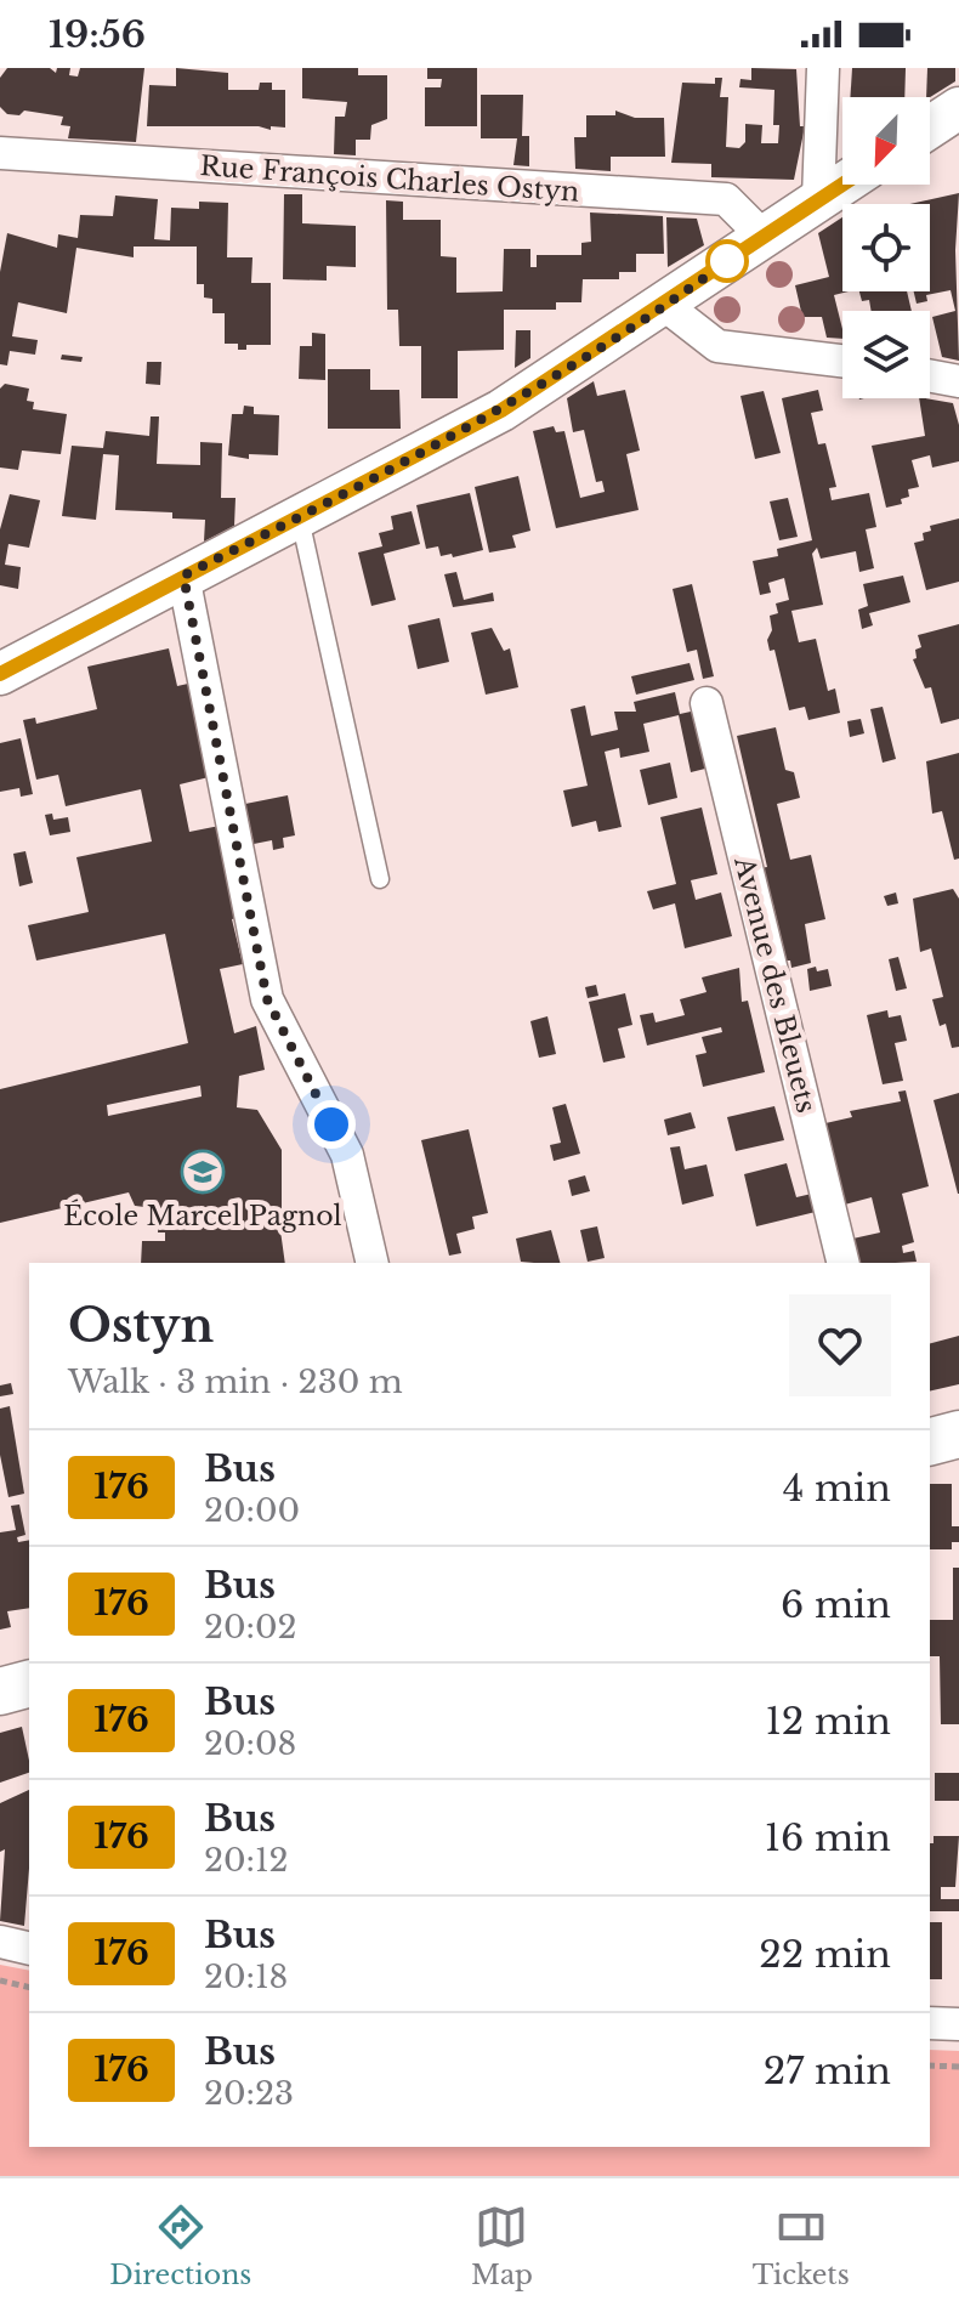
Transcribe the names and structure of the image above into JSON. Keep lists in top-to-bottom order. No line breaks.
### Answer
{"streets":{"street":["Rue François Charles Ostyn","Avenue des Bleuets"]},"places":{"school or university":["École Marcel Pagnol"]},"lines":["bus line 176"],"north":"bottom left","page":{"status":"19:56","heading":["Ostyn","Walk · 3 min · 230 m"],"list":[{"mark":"176","name":"Bus","note":"20:00","value":"4 min"},{"mark":"176","name":"Bus","note":"20:02","value":"6 min"},{"mark":"176","name":"Bus","note":"20:08","value":"12 min"},{"mark":"176","name":"Bus","note":"20:12","value":"16 min"},{"mark":"176","name":"Bus","note":"20:18","value":"22 min"},{"mark":"176","name":"Bus","note":"20:23","value":"27 min"}],"tabs":["Directions","Map","Tickets"]}}
